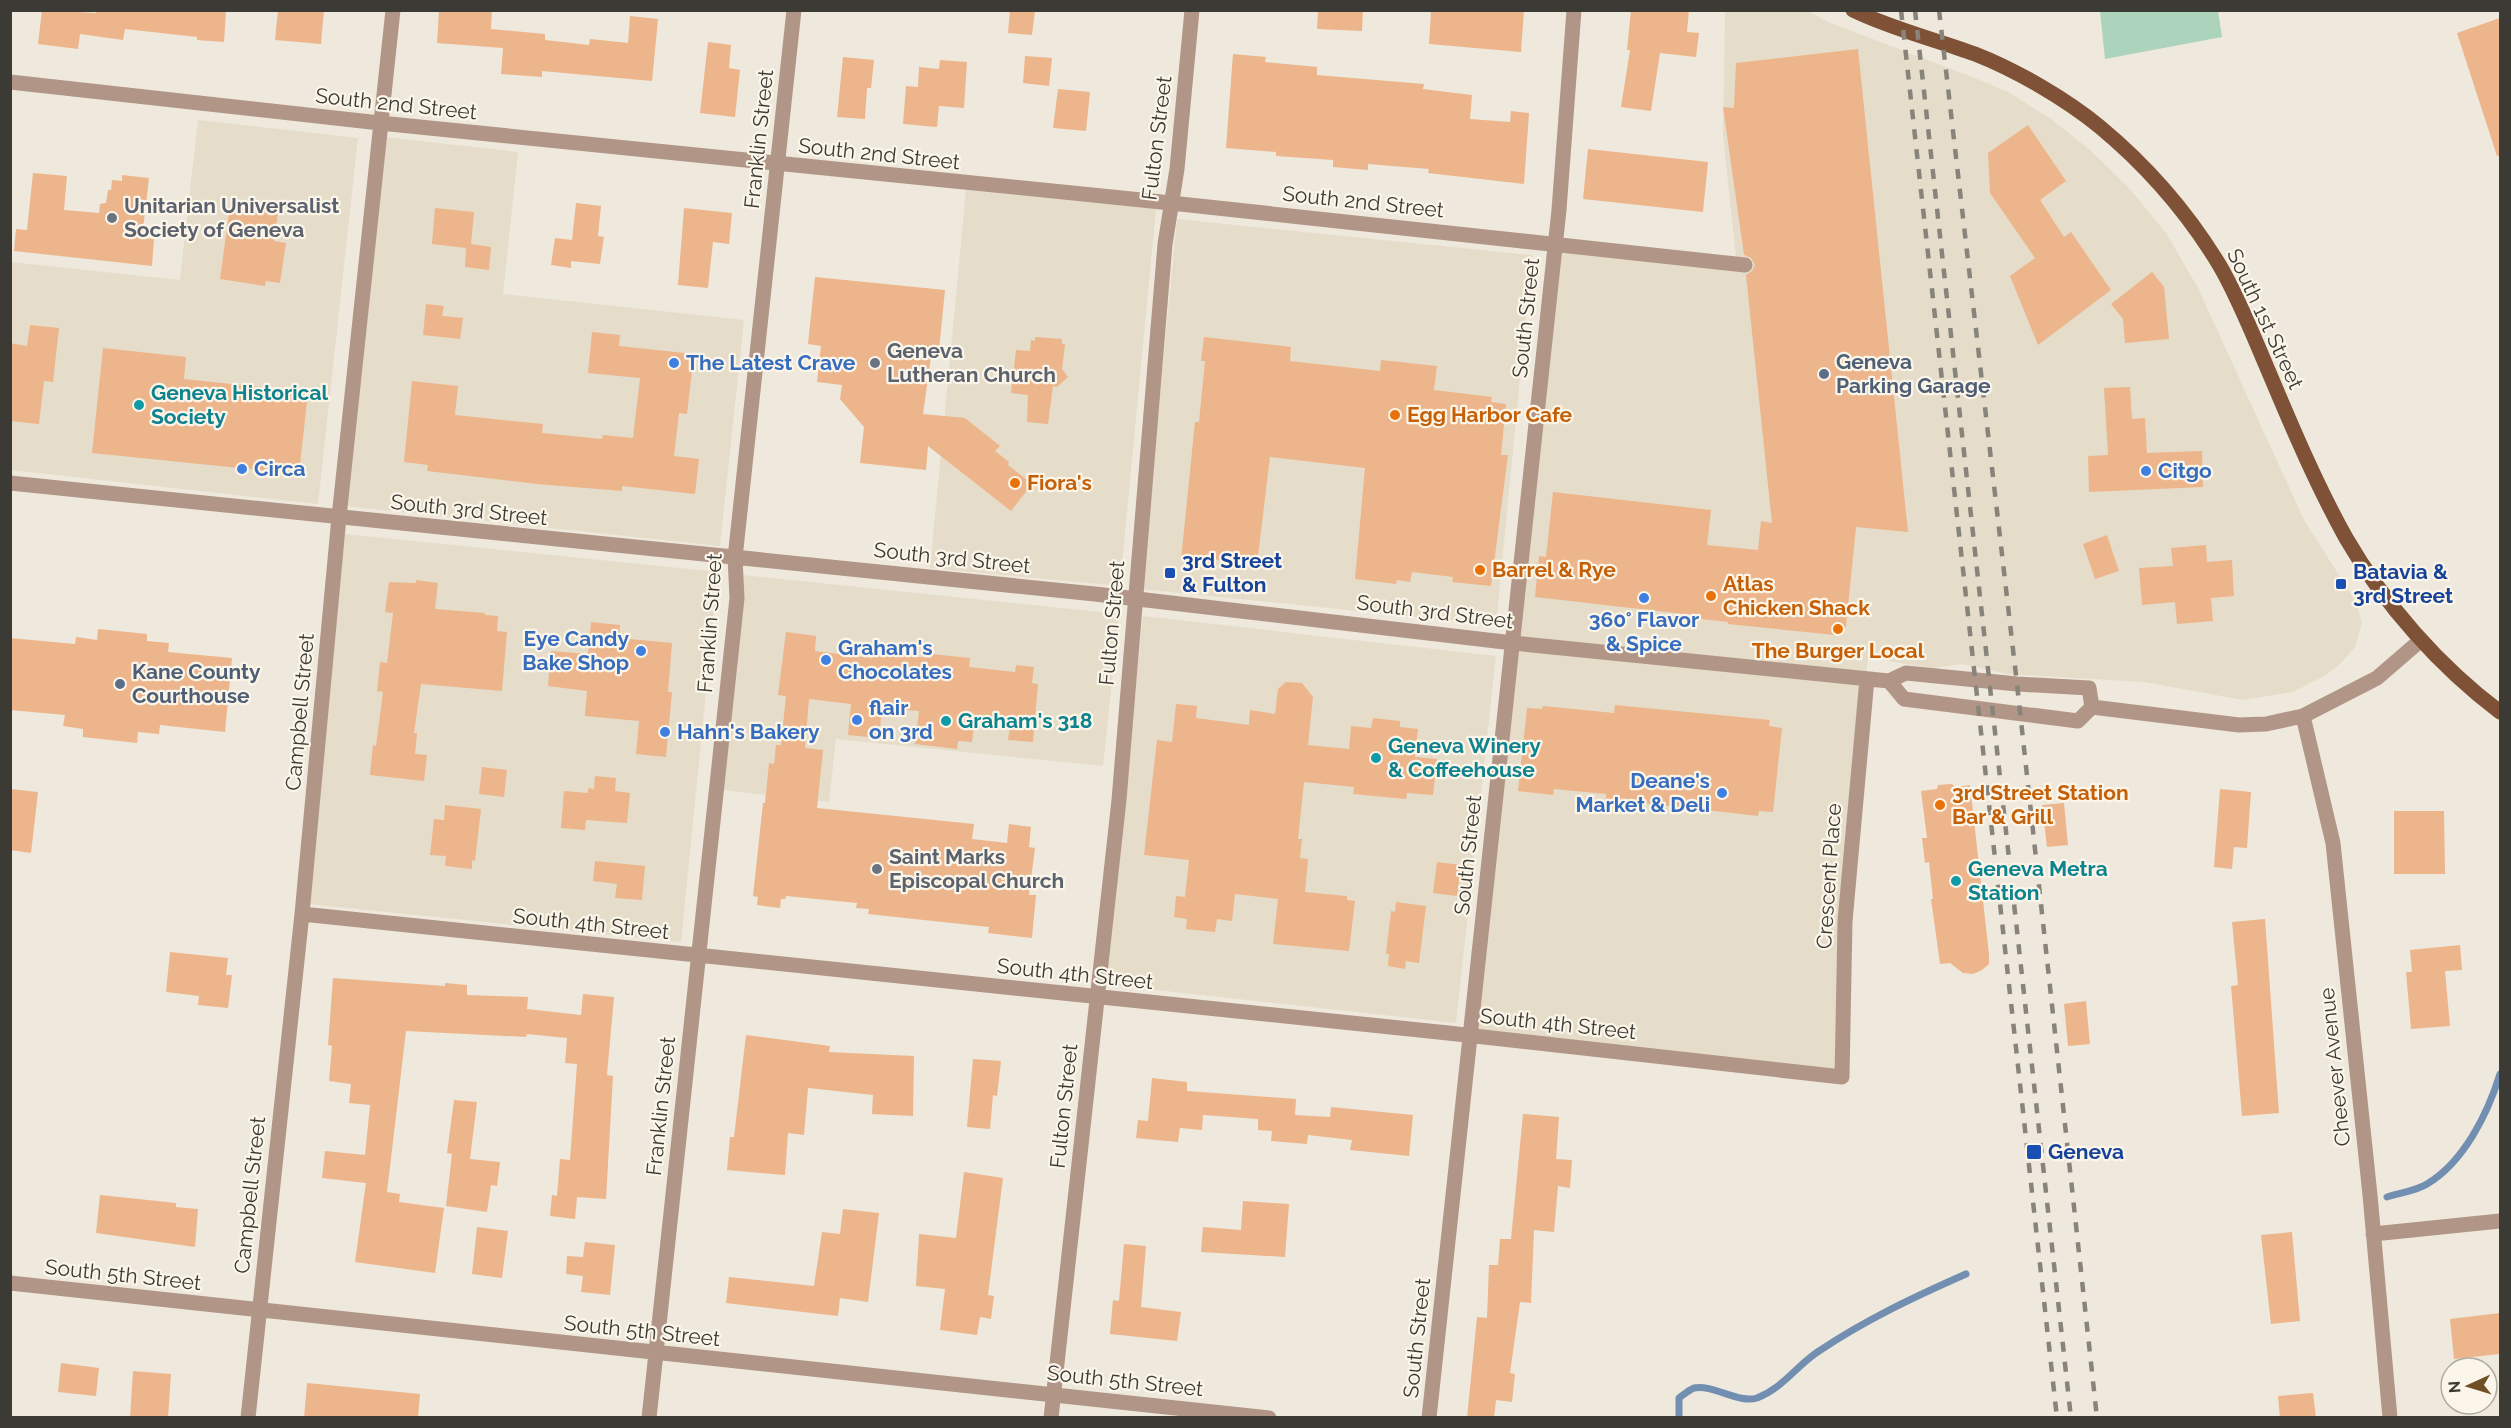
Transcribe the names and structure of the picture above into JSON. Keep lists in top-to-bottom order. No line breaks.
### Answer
{"streets":{"main road":["South 1st Street"],"street":["South 2nd Street","Fulton Street","Franklin Street","South Street","South 3rd Street","Campbell Street","Crescent Place","South 4th Street","Cheever Avenue","South 5th Street"]},"crossings":[["South 2nd Street","Fulton Street"],["South 2nd Street","Franklin Street"],["South 2nd Street","South Street"],["South 2nd Street","Campbell Street"],["Fulton Street","South 3rd Street"],["Fulton Street","South 4th Street"],["Fulton Street","South 5th Street"],["Franklin Street","South 3rd Street"],["Franklin Street","South 4th Street"],["Franklin Street","South 5th Street"],["South Street","South 3rd Street"],["South Street","South 4th Street"],["South 3rd Street","Campbell Street"],["South 3rd Street","Crescent Place"],["Campbell Street","South 4th Street"],["Campbell Street","South 5th Street"],["Crescent Place","South 4th Street"]],"places":{"other":["Unitarian Universalist Society of Geneva","The Latest Crave","Geneva Lutheran Church","Geneva Parking Garage","Geneva Historical Society","Egg Harbor Cafe","Circa","Citgo","Fiora's","Barrel & Rye","Atlas Chicken Shack","360° Flavor & Spice","The Burger Local","Eye Candy Bake Shop","Graham's Chocolates","Kane County Courthouse","flair on 3rd","Graham's 318","Hahn's Bakery","Geneva Winery & Coffeehouse","Deane's Market & Deli","3rd Street Station Bar & Grill","Saint Marks Episcopal Church","Geneva Metra Station"],"transit":["3rd Street & Fulton","Batavia & 3rd Street","Geneva"]},"north":"left"}
